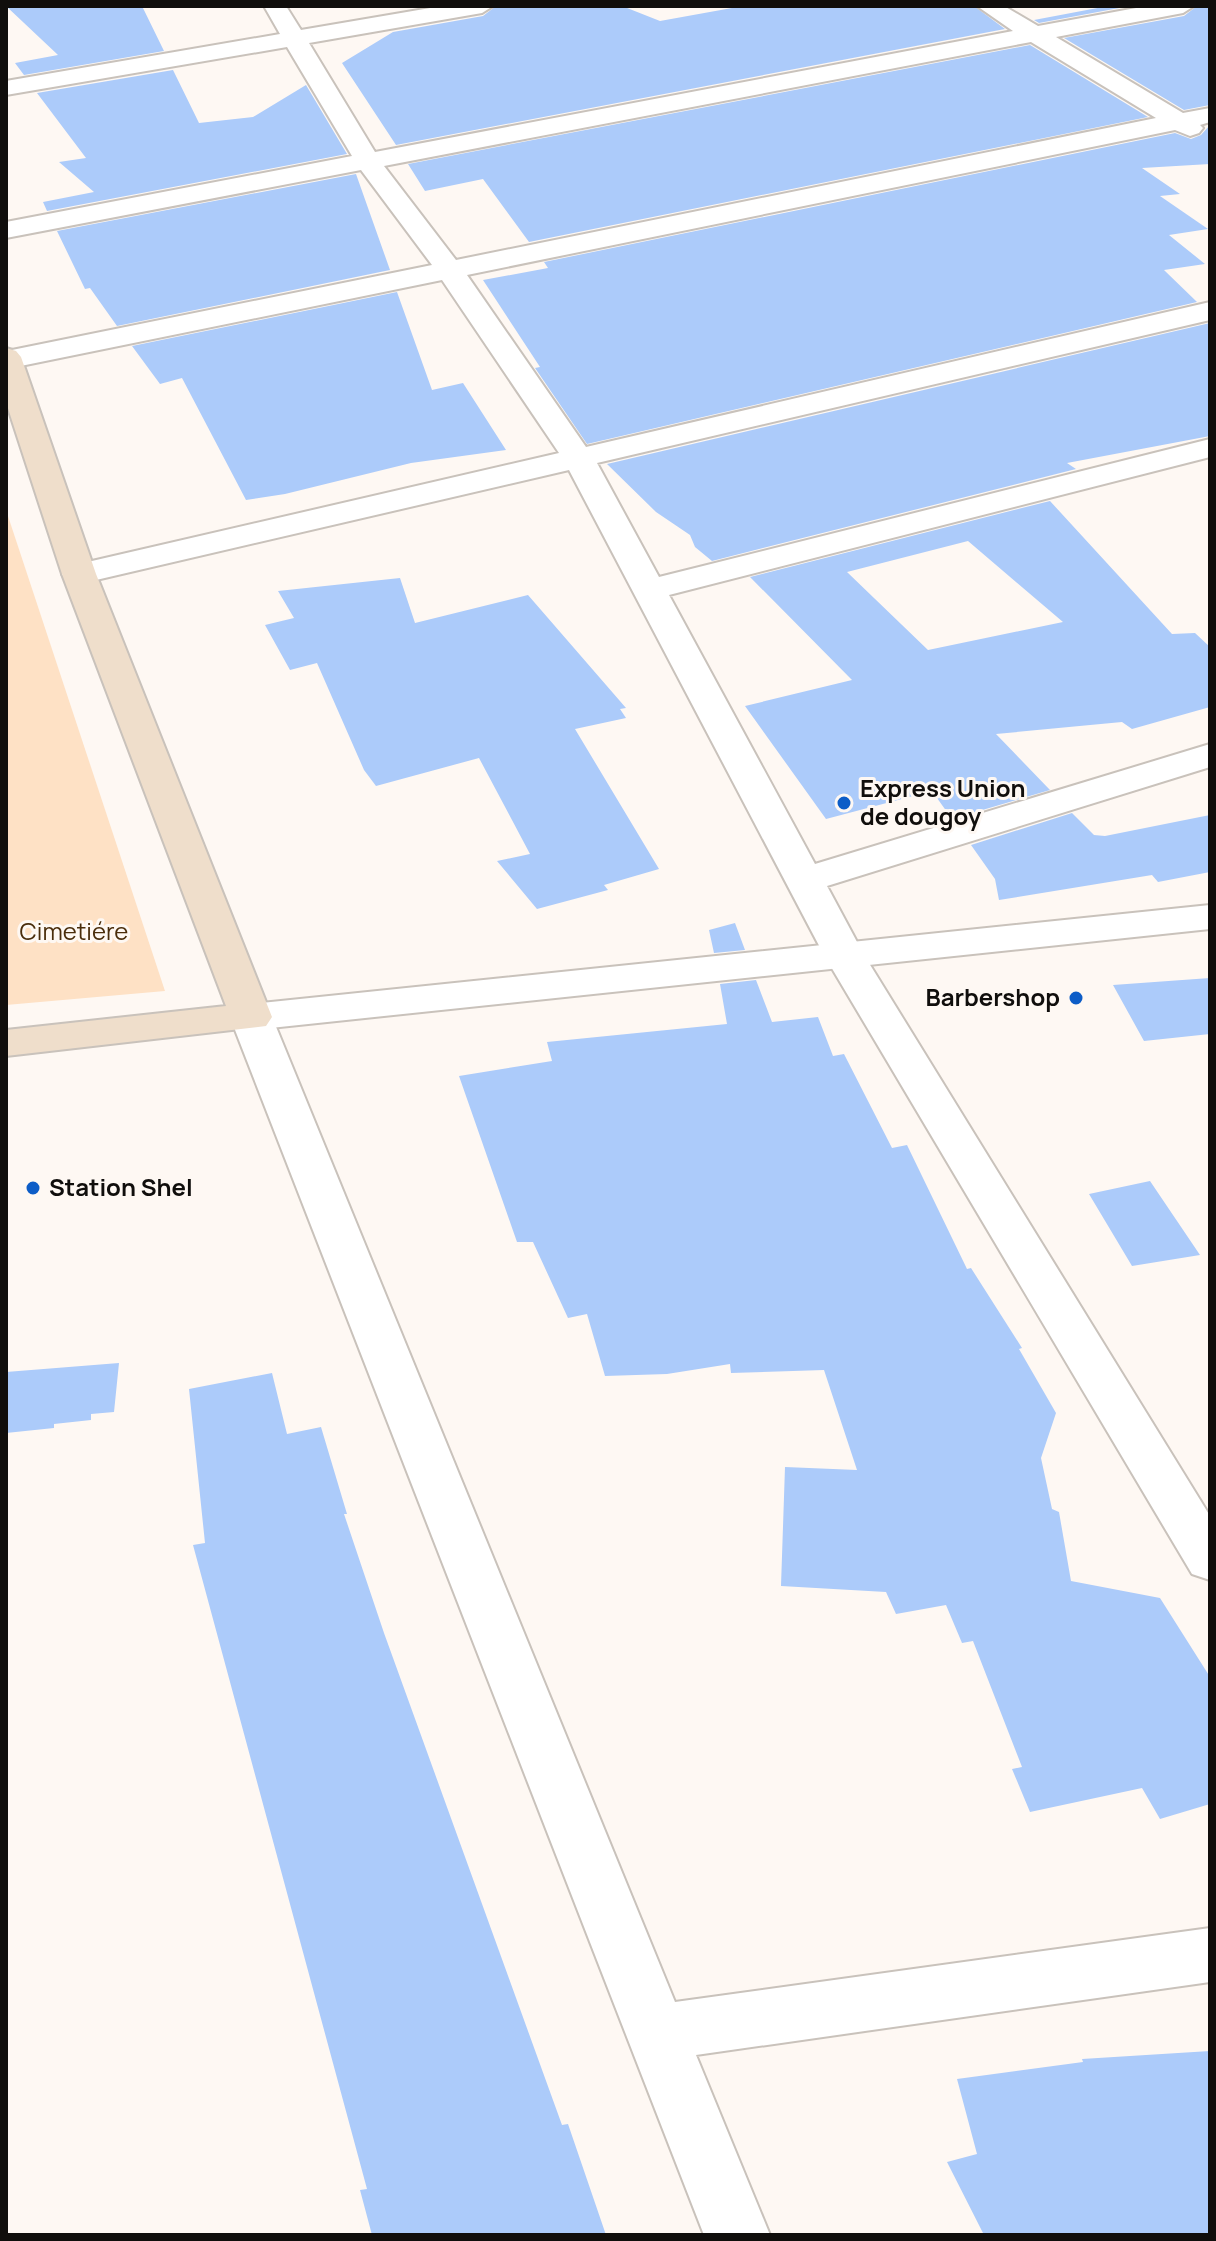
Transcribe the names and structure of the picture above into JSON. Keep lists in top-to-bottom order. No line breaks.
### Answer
{"parks":["Cimetiére"],"places":["Express Union de dougoy","Barbershop","Station Shel"]}
